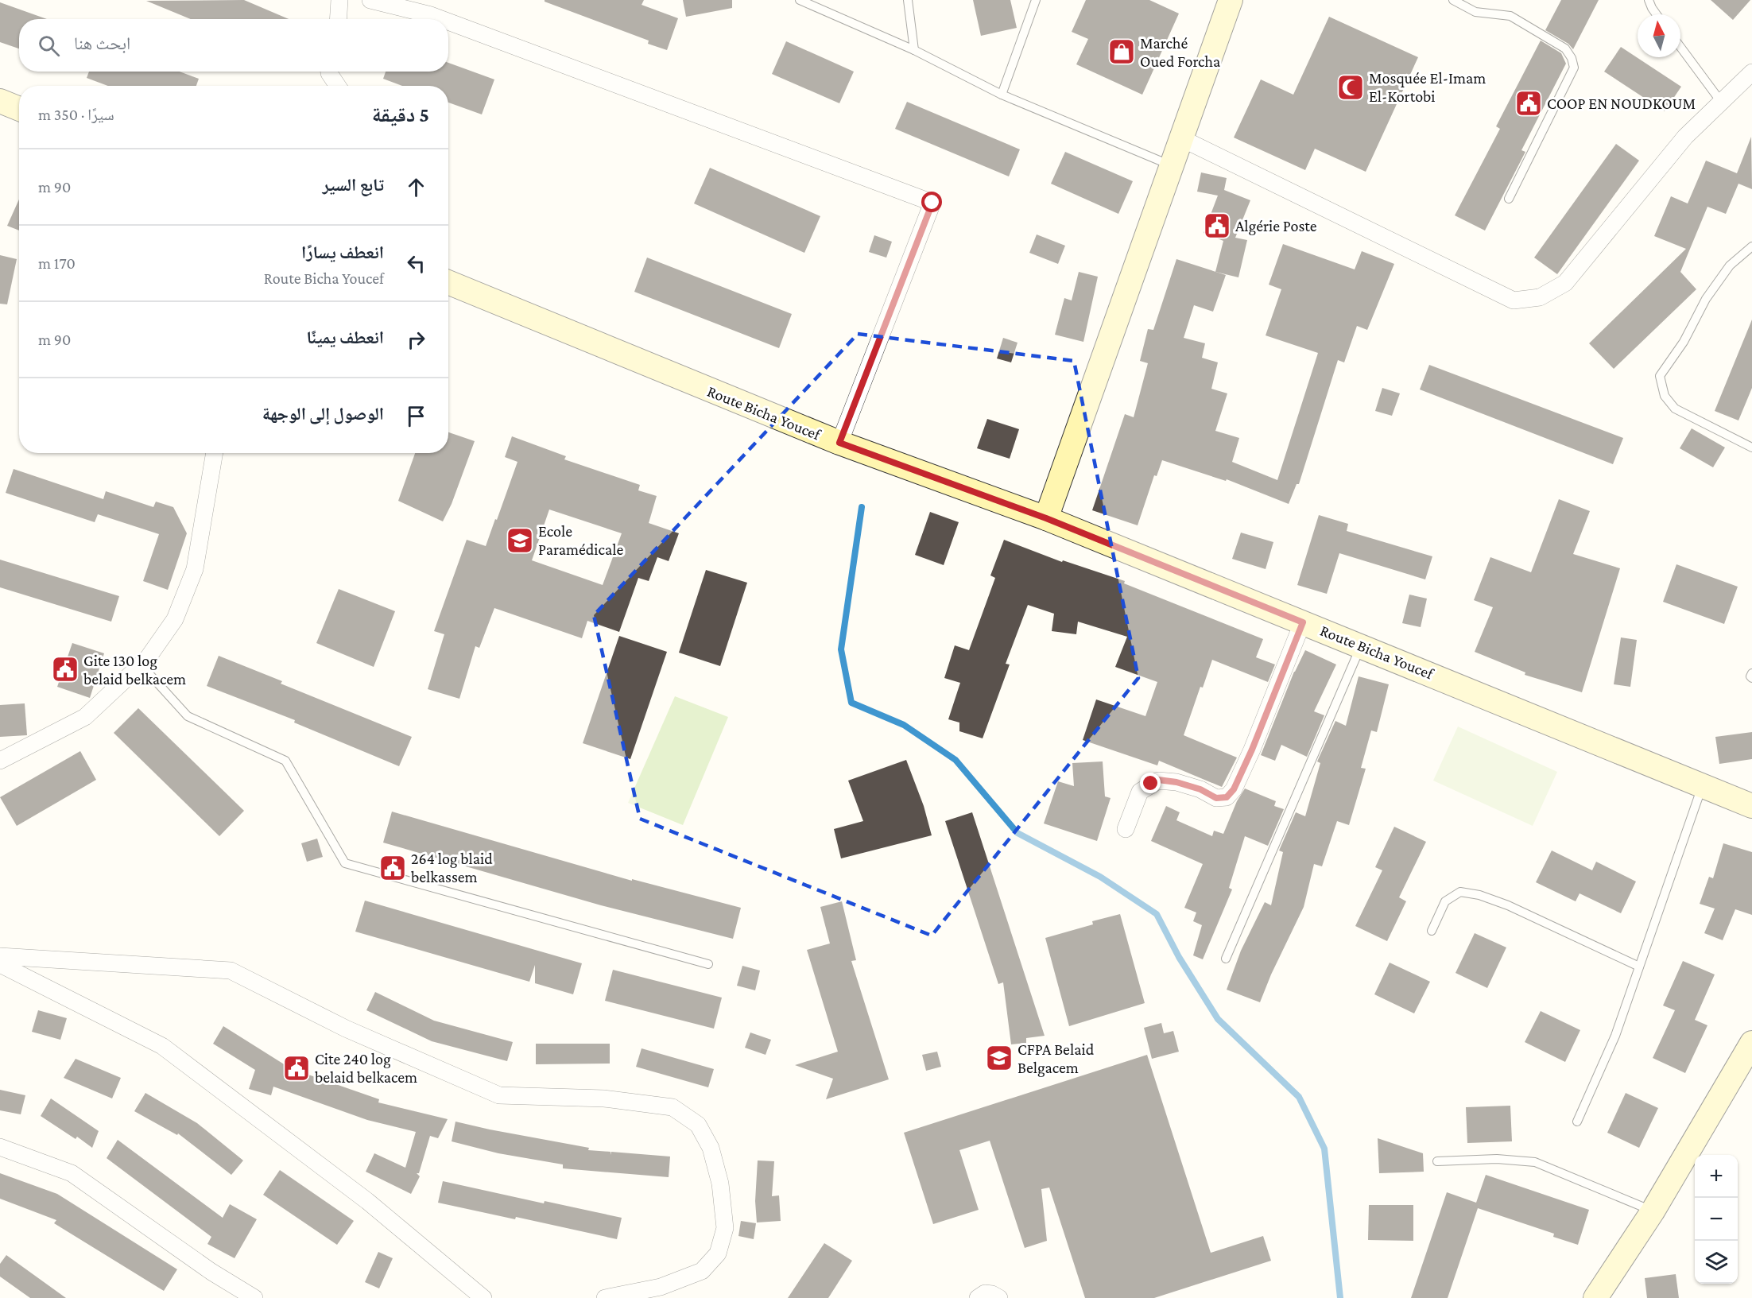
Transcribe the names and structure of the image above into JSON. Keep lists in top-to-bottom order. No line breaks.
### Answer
{"streets":{"main road":["Route Bicha Youcef"]},"places":{"shop":["Marché Oued Forcha"],"mosque":["Mosquée El-Imam El-Kortobi"],"public building":["COOP EN NOUDKOUM","Algérie Poste","Gite 130 log belaid belkacem","264 log blaid belkassem","Cite 240 log belaid belkacem"],"school or university":["Ecole Paramédicale","CFPA Belaid Belgacem"]},"north":"top","page":{"search":"ابحث هنا","heading":["5 دقيقة","سيرًا · 350 m"],"list":[["تابع السير","90 m"],["انعطف يسارًا","Route Bicha Youcef","170 m"],["انعطف يمينًا","90 m"],"الوصول إلى الوجهة"],"map_buttons":["+","−"]}}
